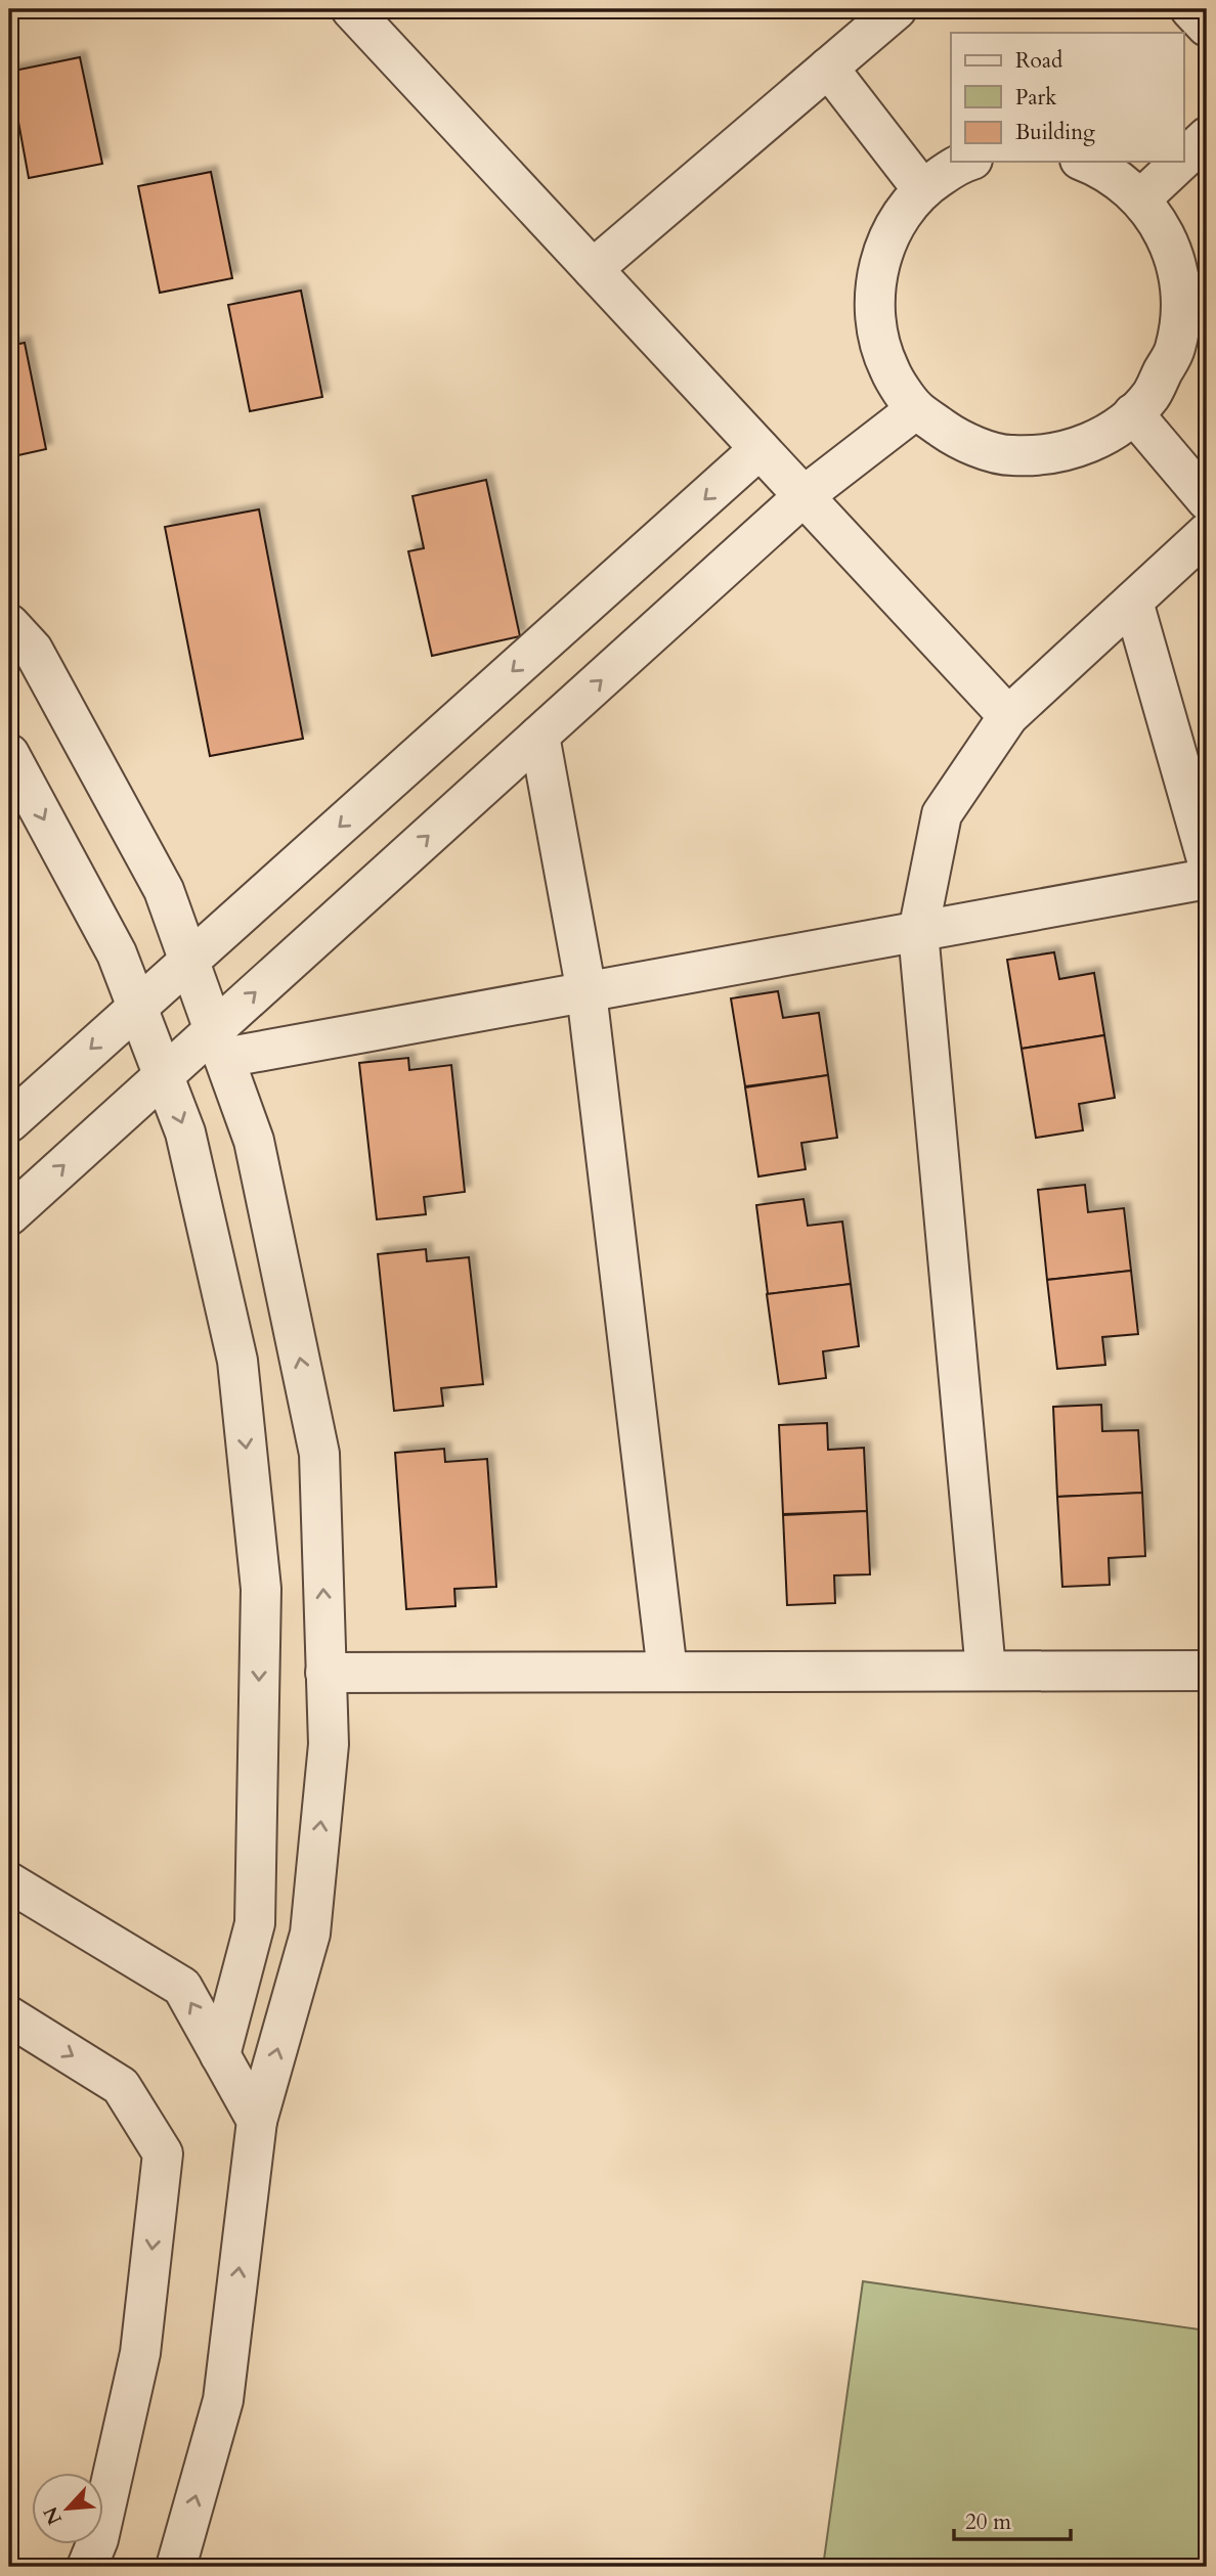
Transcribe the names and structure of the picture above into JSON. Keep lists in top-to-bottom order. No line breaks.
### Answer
{"legend":["Road","Park","Building"],"scale_bar":"20 m","north":"bottom left"}
